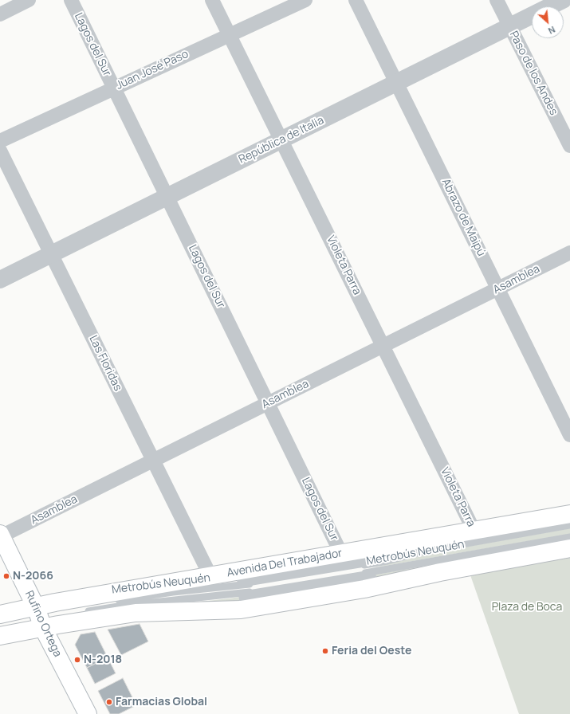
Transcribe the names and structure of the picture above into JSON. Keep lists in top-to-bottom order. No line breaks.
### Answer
{"streets":{"main road":["Avenida Del Trabajador","Rufino Ortega"],"street":["Lagos del Sur","Juan José Paso","Paso de los Andes","República de Italia","Abrazo de Maipú","Violeta Parra","Asamblea","Las Floridas"],"lane":["Metrobús Neuquén"]},"crossings":[["Lagos del Sur","Juan José Paso"],["Lagos del Sur","República de Italia"],["Lagos del Sur","Asamblea"],["Lagos del Sur","Avenida Del Trabajador"],["Juan José Paso","Violeta Parra"],["Paso de los Andes","República de Italia"],["República de Italia","Abrazo de Maipú"],["República de Italia","Violeta Parra"],["República de Italia","Las Floridas"],["Abrazo de Maipú","Asamblea"],["Violeta Parra","Asamblea"],["Violeta Parra","Avenida Del Trabajador"],["Asamblea","Las Floridas"],["Asamblea","Rufino Ortega"],["Las Floridas","Avenida Del Trabajador"],["Metrobús Neuquén","Avenida Del Trabajador"],["Metrobús Neuquén","Rufino Ortega"],["Avenida Del Trabajador","Rufino Ortega"]],"parks":["Plaza de Boca"],"places":["N-2066","Feria del Oeste","N-2018","Farmacias Global"],"north":"bottom right"}
